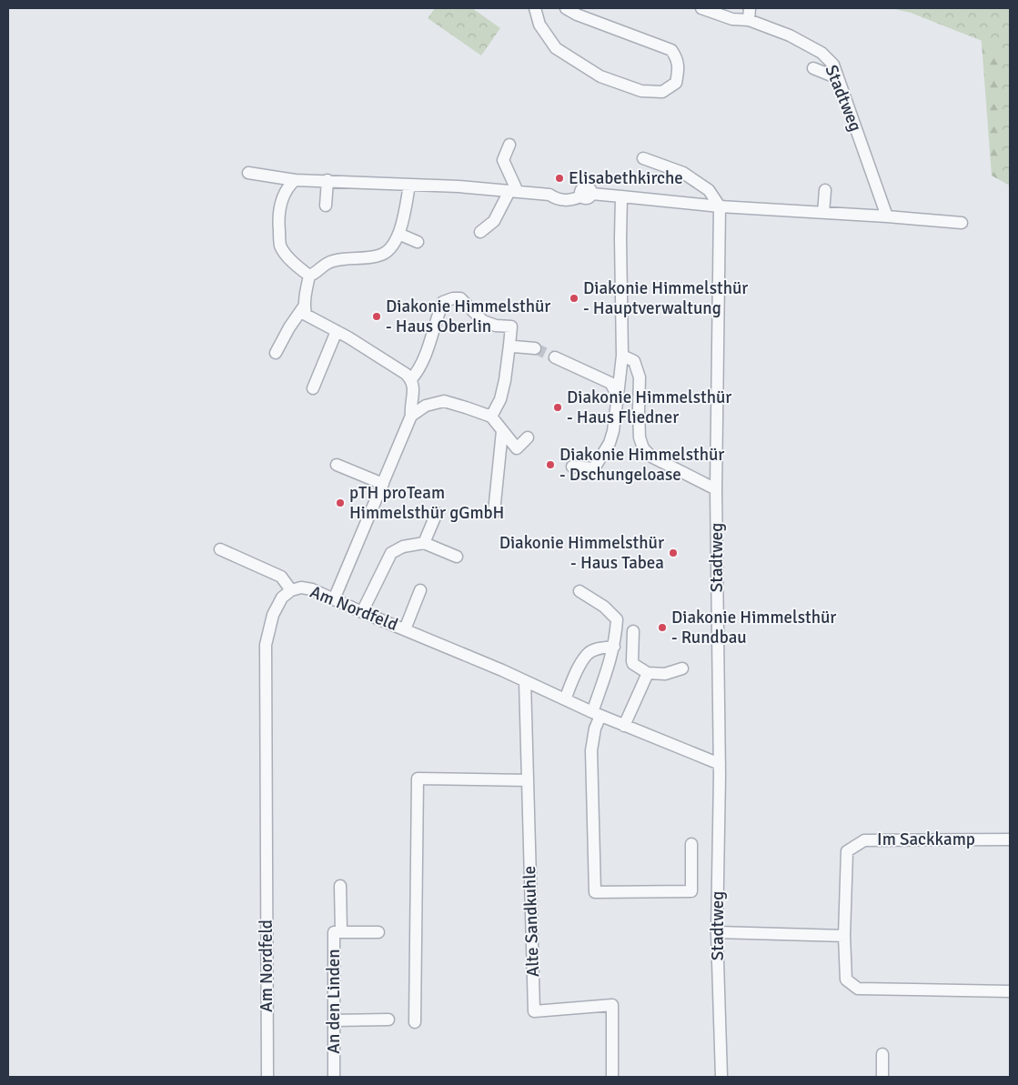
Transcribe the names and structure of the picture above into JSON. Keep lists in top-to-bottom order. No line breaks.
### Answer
{"streets":{"street":["Stadtweg","Am Nordfeld","Im Sackkamp","Alte Sandkuhle","An den Linden"]},"crossings":[["Stadtweg","Am Nordfeld"],["Am Nordfeld","Alte Sandkuhle"]],"places":["Elisabethkirche","Diakonie Himmelsthür - Hauptverwaltung","Diakonie Himmelsthür - Haus Oberlin","Diakonie Himmelsthür - Haus Fliedner","Diakonie Himmelsthür - Dschungeloase","pTH proTeam Himmelsthür gGmbH","Diakonie Himmelsthür - Haus Tabea","Diakonie Himmelsthür - Rundbau"]}
